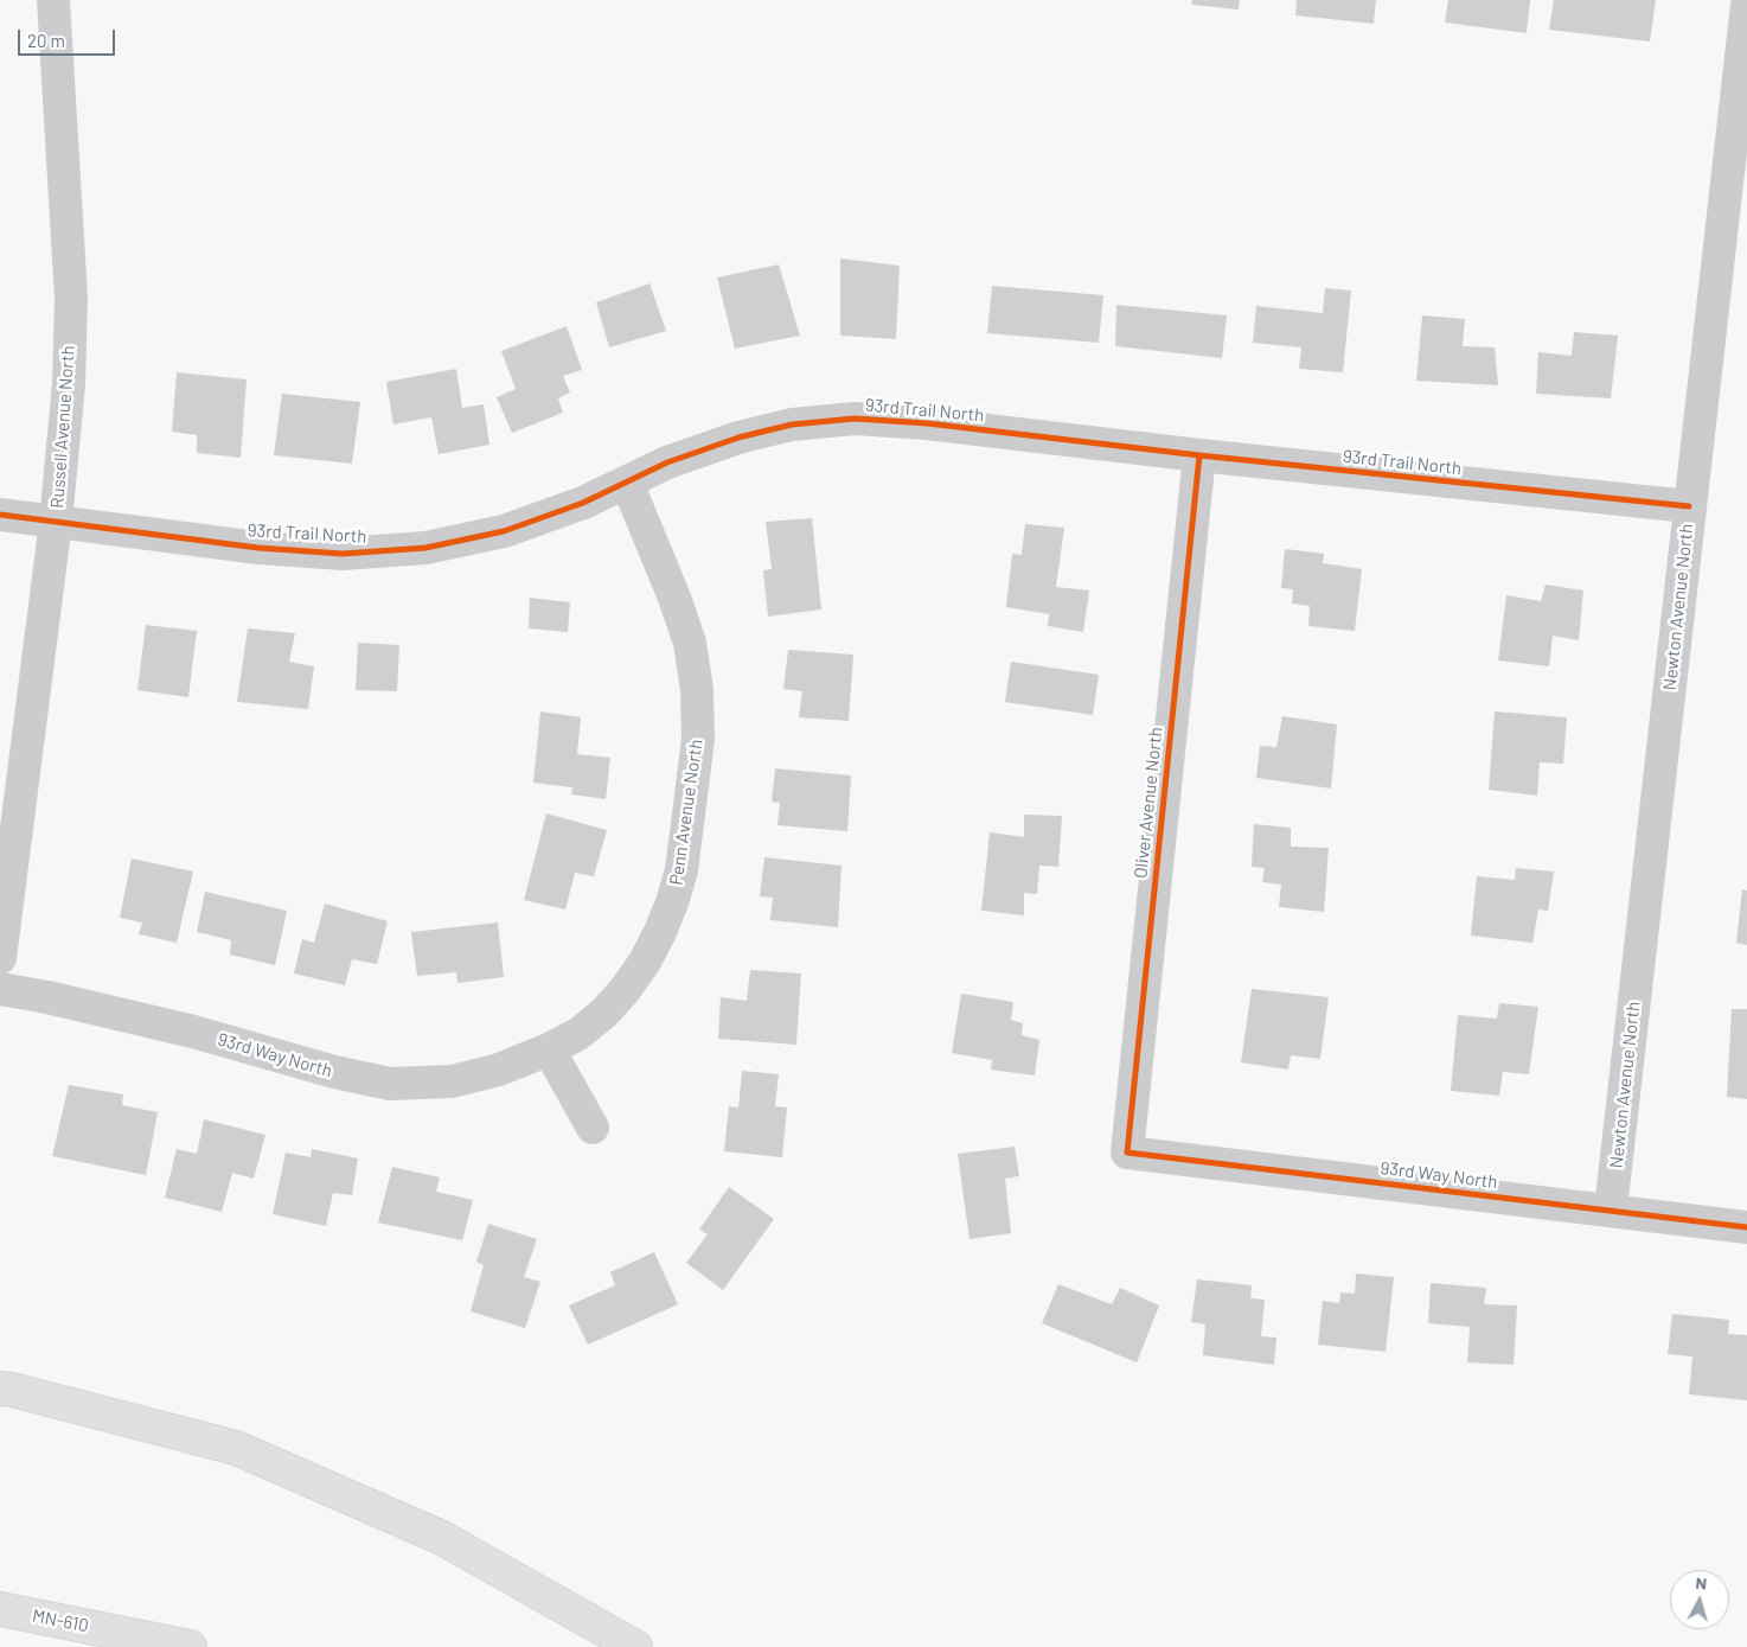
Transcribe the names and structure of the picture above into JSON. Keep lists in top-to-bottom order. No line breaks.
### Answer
{"streets":{"highway":["MN-610"],"street":["93rd Trail North","Russell Avenue North","Newton Avenue North","Oliver Avenue North","Penn Avenue North","93rd Way North"]},"crossings":[["93rd Trail North","Russell Avenue North"],["93rd Trail North","Newton Avenue North"],["93rd Trail North","Oliver Avenue North"],["93rd Trail North","Penn Avenue North"],["Newton Avenue North","93rd Way North"],["Oliver Avenue North","93rd Way North"],["Penn Avenue North","93rd Way North"]],"scale_bar":"20 m","north":"top"}
